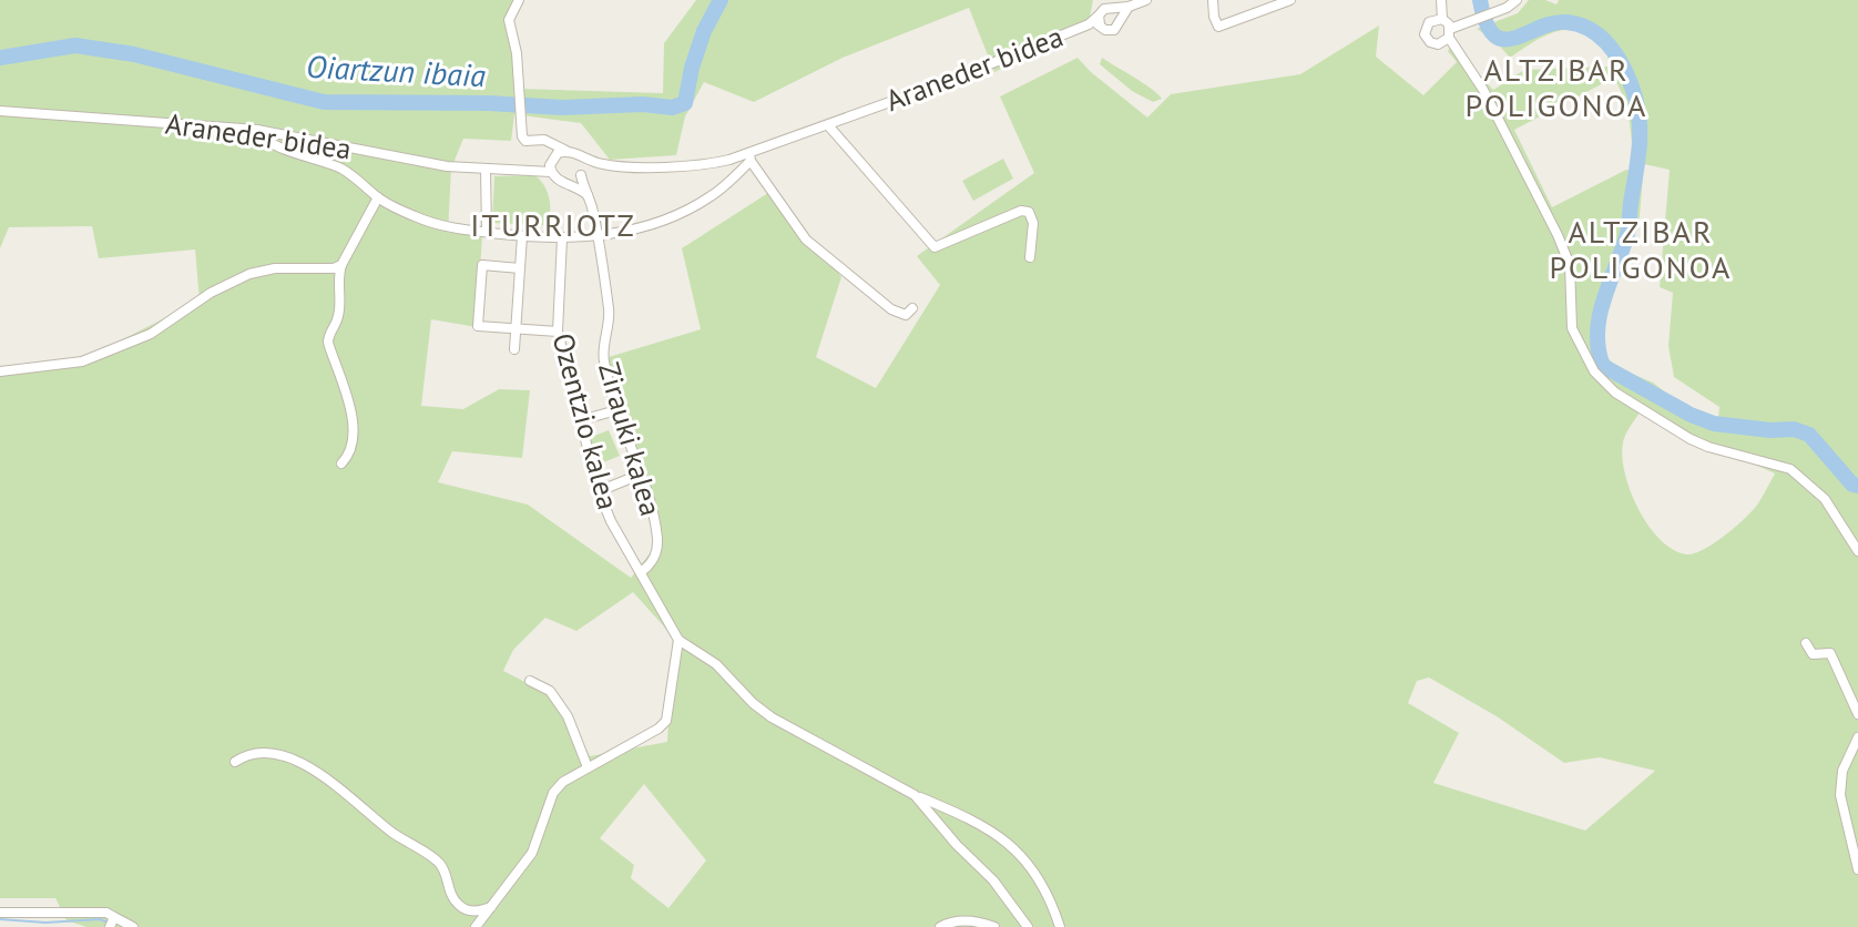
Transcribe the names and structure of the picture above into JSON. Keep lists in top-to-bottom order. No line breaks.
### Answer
{"streets":{"street":["Araneder bidea","Ozentzio kalea","Zirauki kalea"]},"crossings":[["Araneder bidea","Zirauki kalea"],["Ozentzio kalea","Zirauki kalea"]],"districts":["ALTZIBAR POLIGONOA","ITURRIOTZ","ALTZIBAR POLIGONOA"],"water":["Oiartzun ibaia"]}
